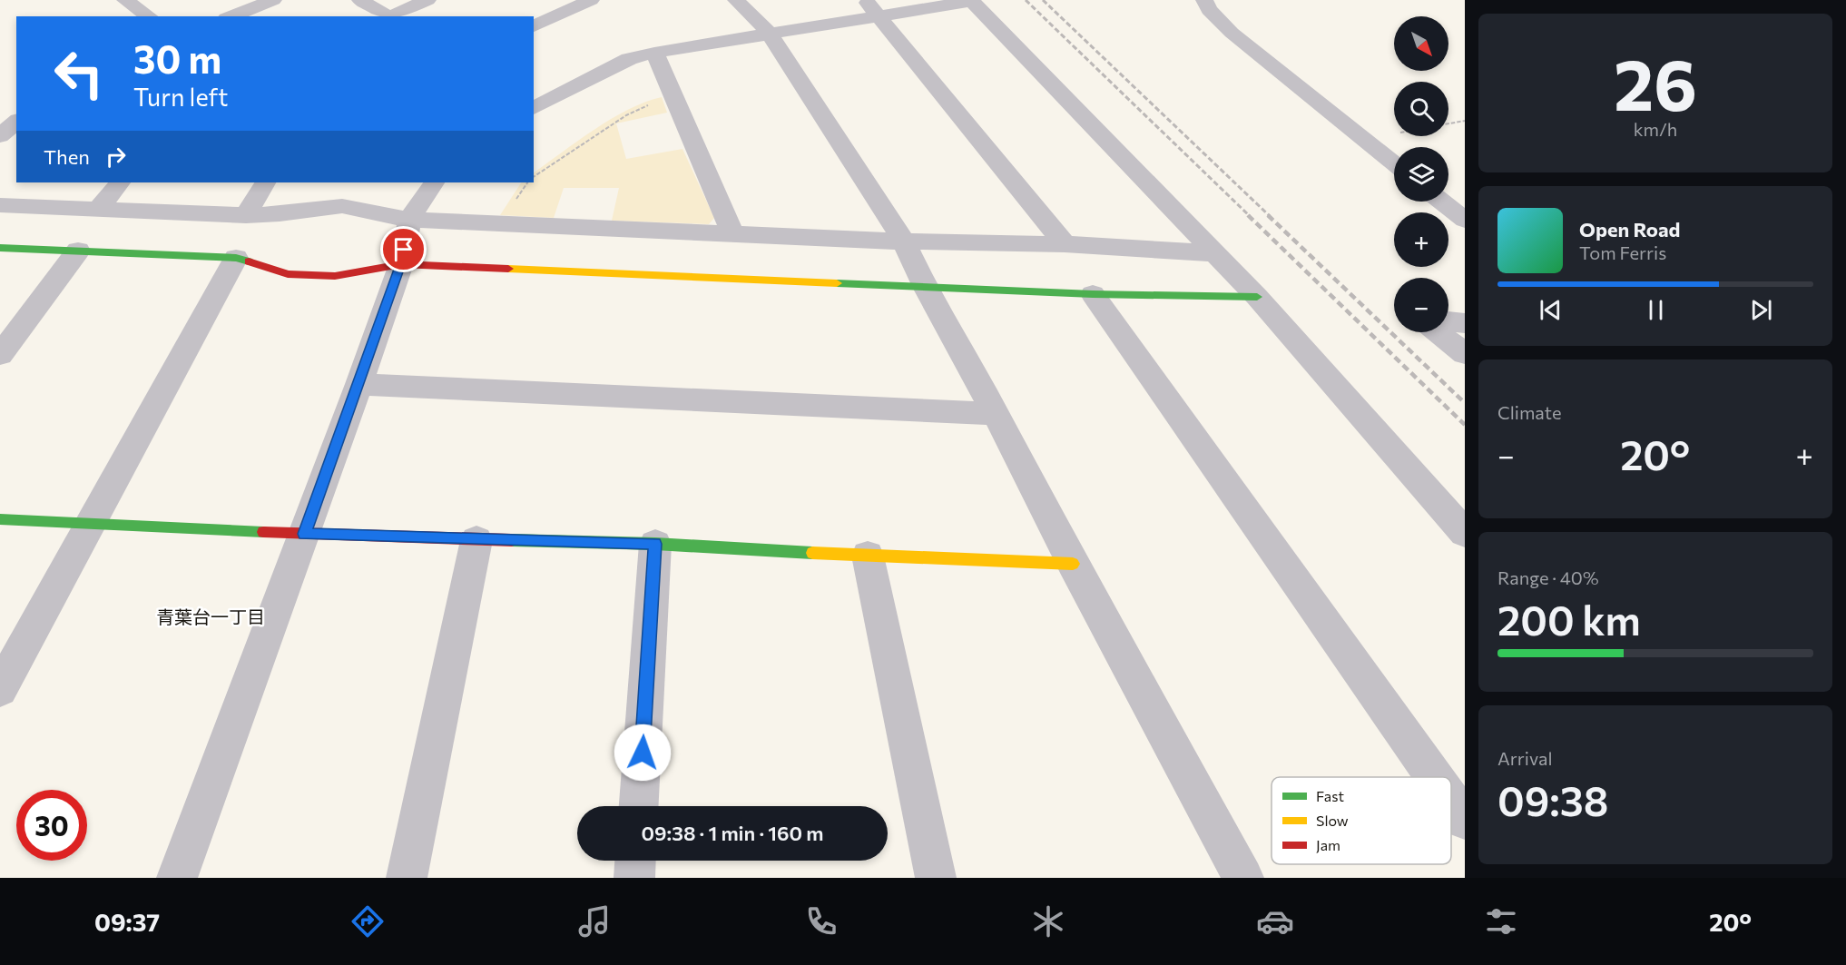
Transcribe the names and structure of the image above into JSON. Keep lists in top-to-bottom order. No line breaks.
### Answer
{"districts":["青葉台一丁目"],"legend":["Fast","Slow","Jam"],"north":"bottom right","page":{"tile":[["26","km/h"],"Climate",["Range · 40%","200 km"],["Arrival","09:38"]],"map_buttons":["+","−"],"turn":["30 m","Turn left"],"then":"Then","song":["Open Road","Tom Ferris"],"heat":["−","20°","+"],"limit":"30","trip":"09:38 · 1 min · 160 m","tabs":["09:37","20°"]}}
